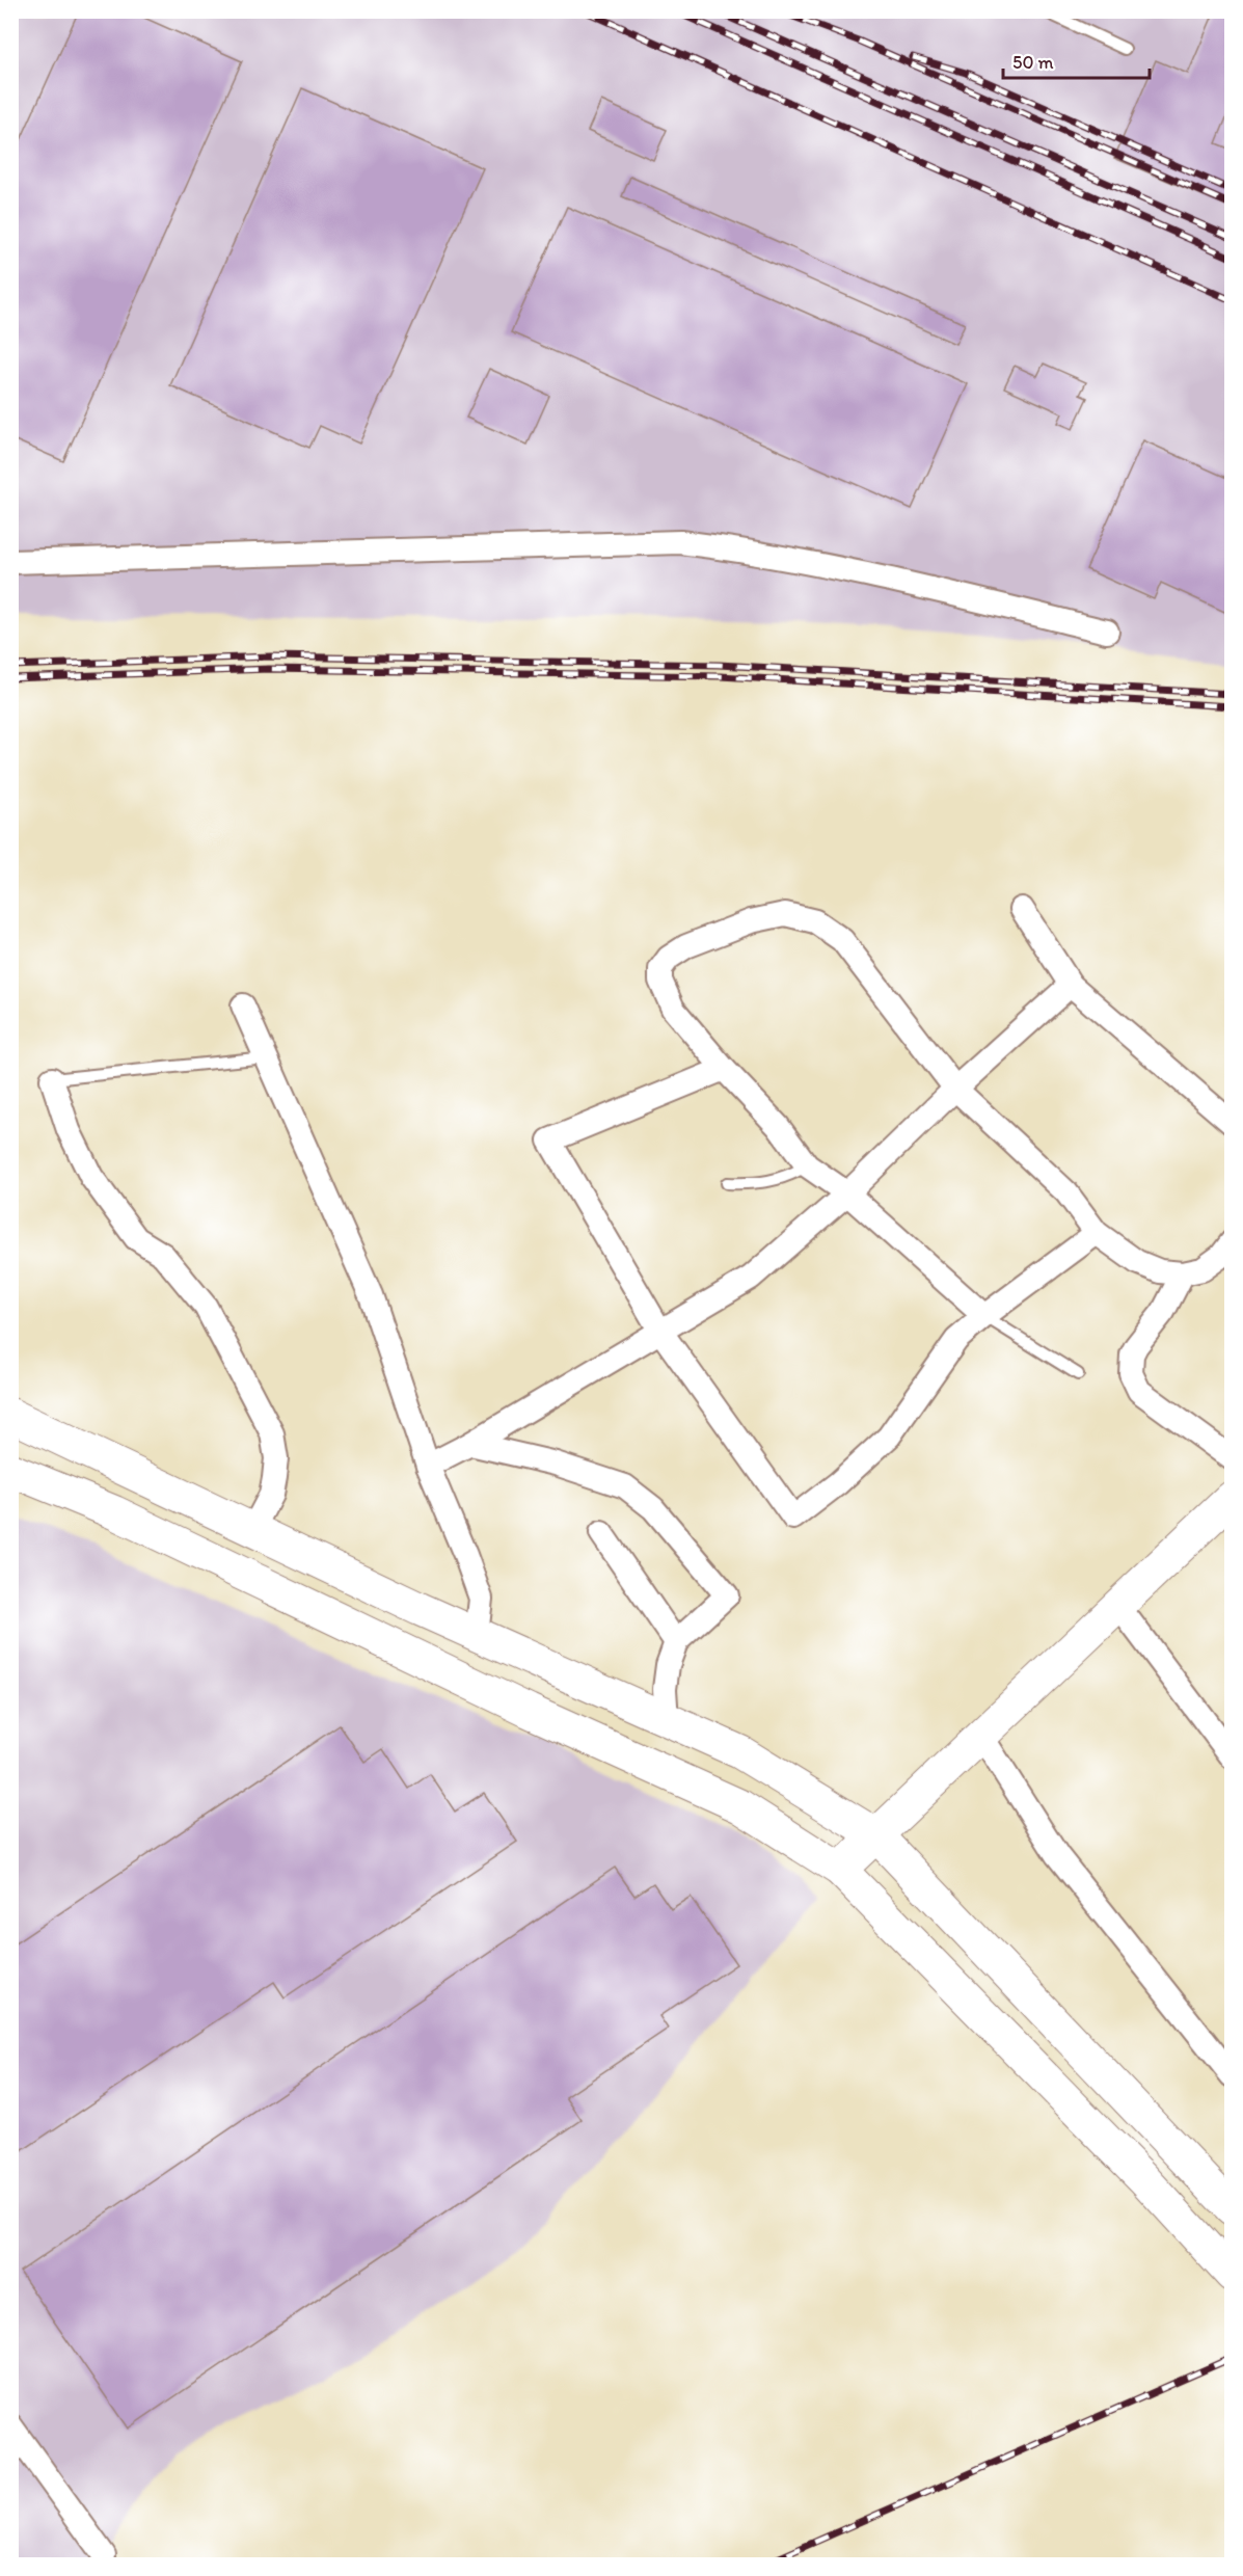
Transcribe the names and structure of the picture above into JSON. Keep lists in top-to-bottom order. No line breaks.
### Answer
{"scale_bar":"50 m"}
